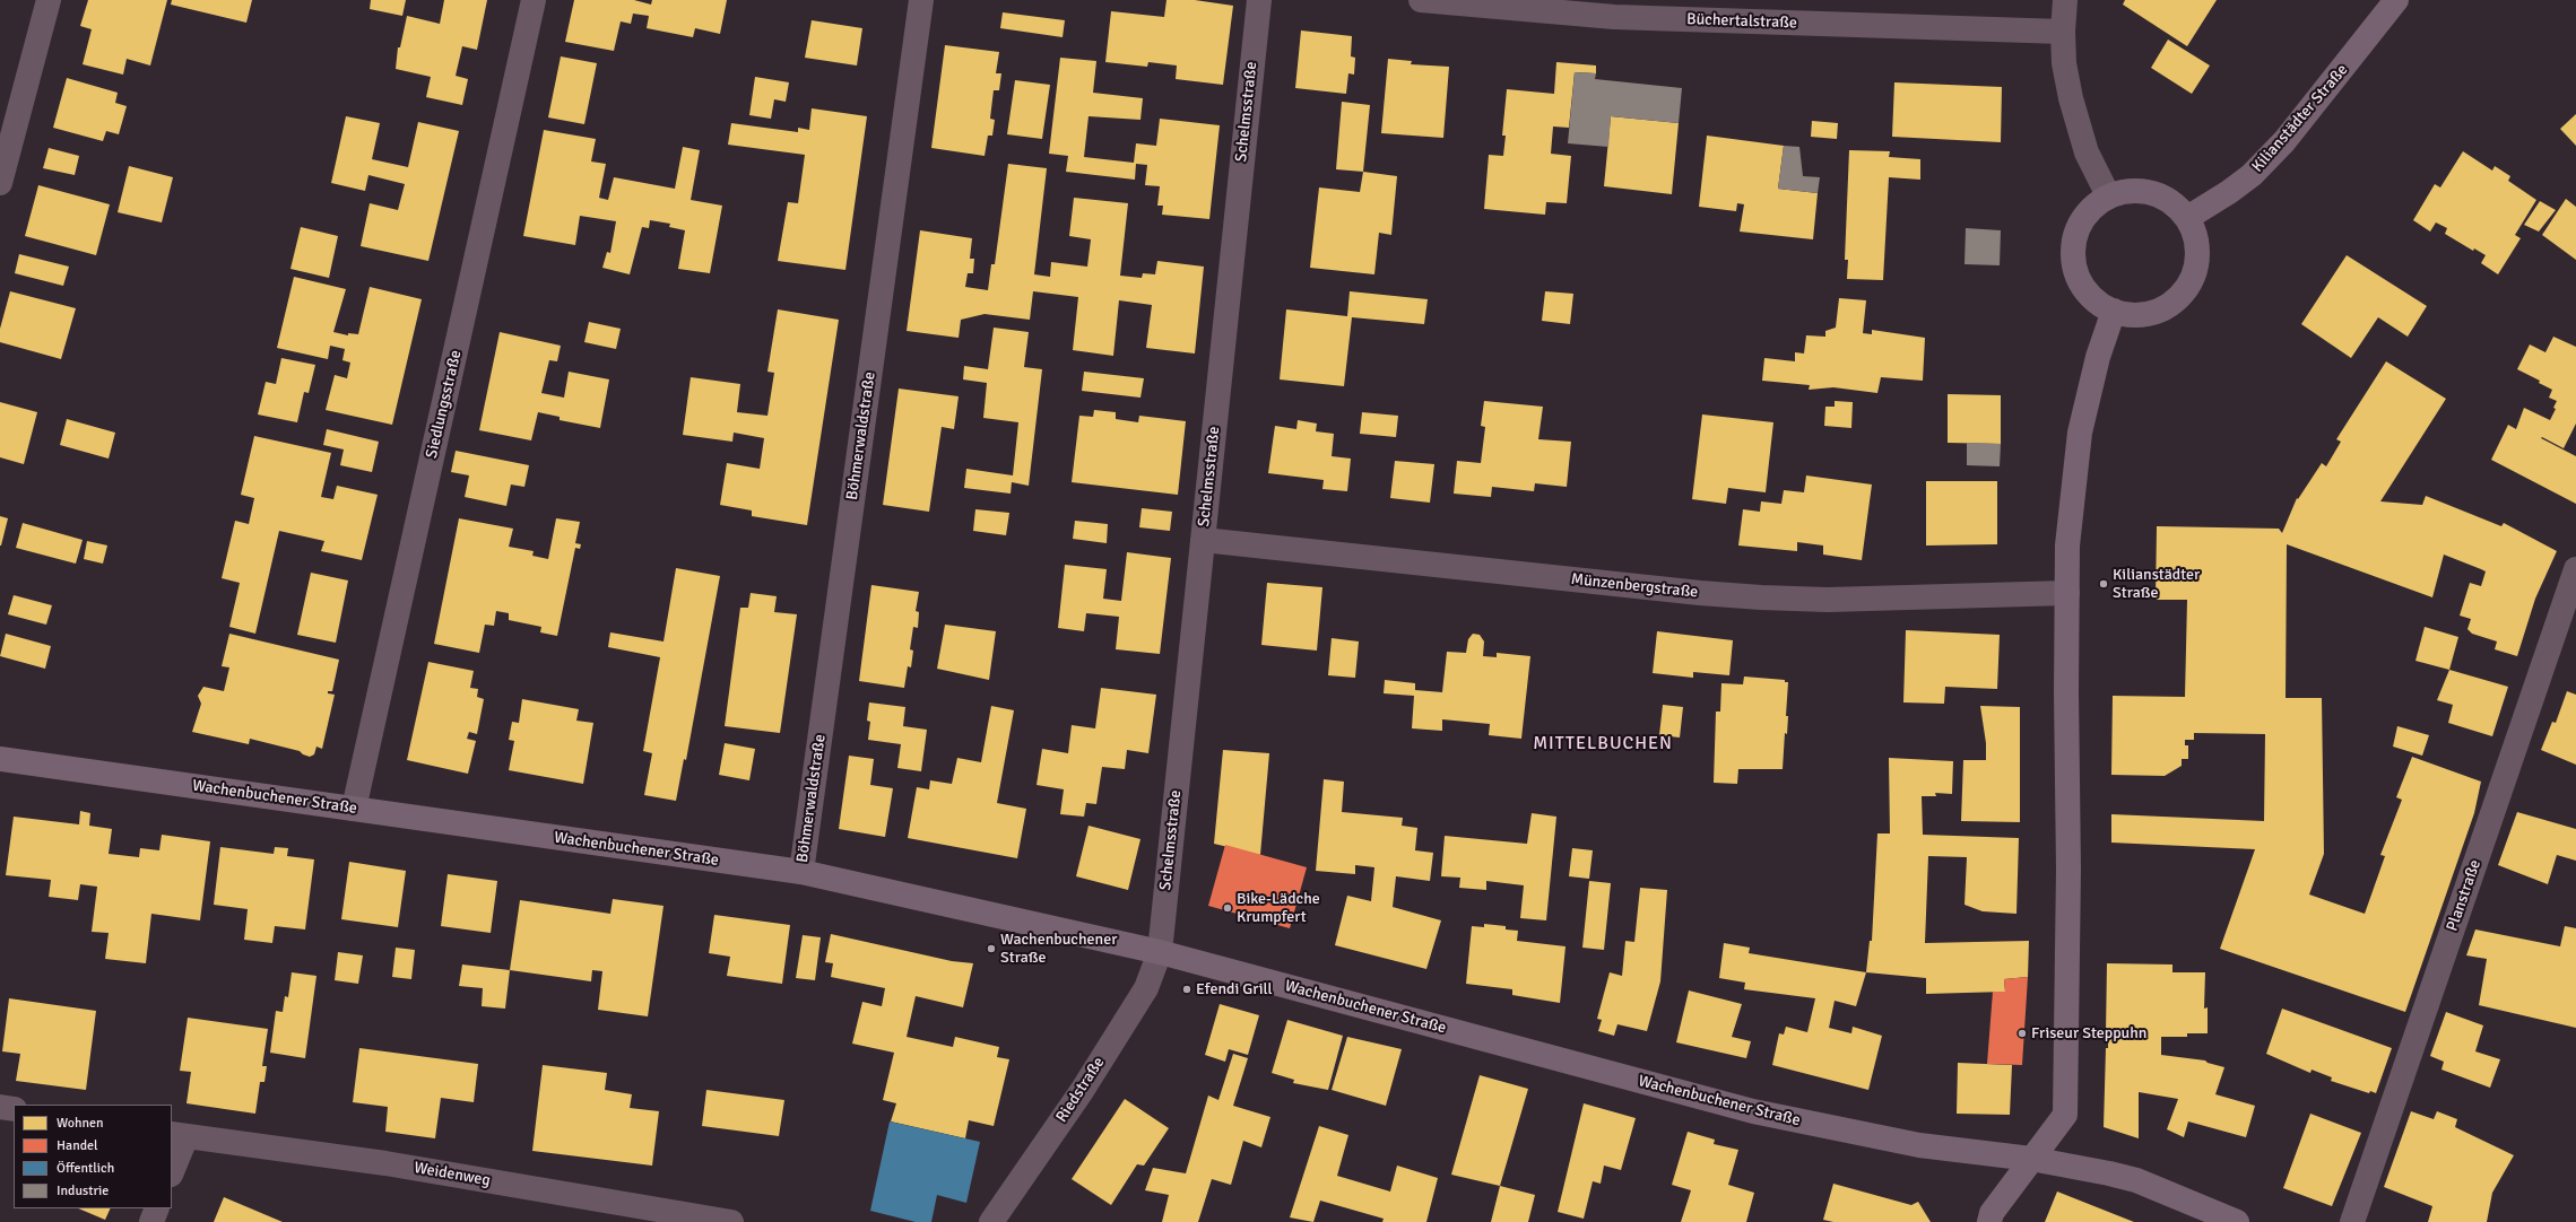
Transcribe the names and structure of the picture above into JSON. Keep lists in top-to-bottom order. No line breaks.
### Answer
{"streets":{"main road":["Kilianstädter Straße","Wachenbuchener Straße"],"street":["Büchertalstraße","Schelmsstraße","Siedlungsstraße","Böhmerwaldstraße","Münzenbergstraße","Planstraße","Riedstraße","Weidenweg"]},"crossings":[["Schelmsstraße","Münzenbergstraße"],["Schelmsstraße","Wachenbuchener Straße"],["Schelmsstraße","Riedstraße"],["Siedlungsstraße","Wachenbuchener Straße"],["Böhmerwaldstraße","Wachenbuchener Straße"],["Wachenbuchener Straße","Riedstraße"]],"districts":["MITTELBUCHEN"],"places":["Kilianstädter Straße","Bike-Lädche Krumpfert","Wachenbuchener Straße","Efendi Grill","Friseur Steppuhn"],"legend":["Wohnen","Handel","Öffentlich","Industrie"]}
